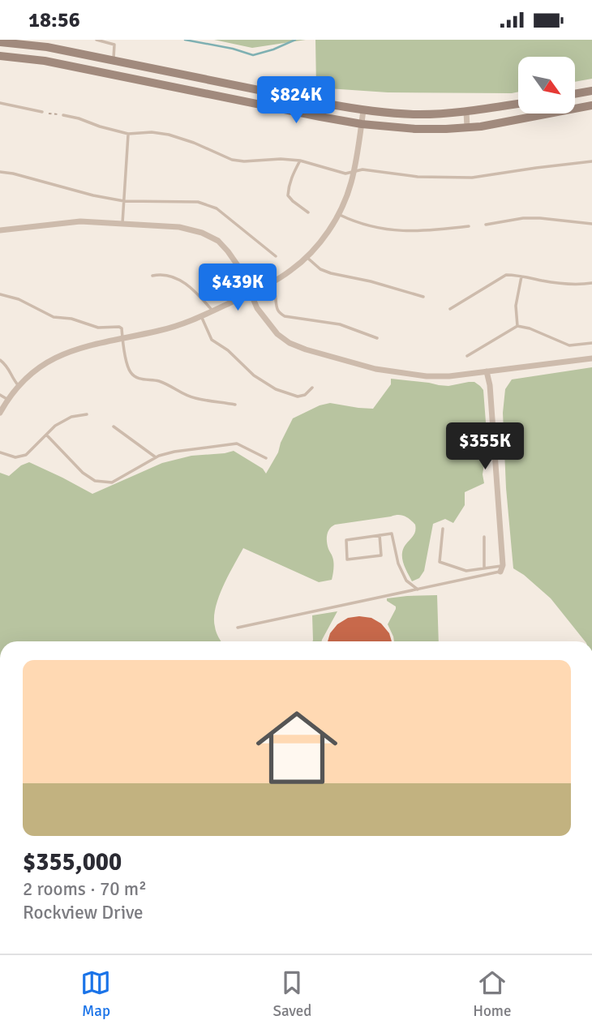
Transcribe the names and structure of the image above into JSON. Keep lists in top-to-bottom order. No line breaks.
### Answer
{"north":"bottom right","page":{"status":"18:56","price":["$824K","$439K","$355K"],"list":[{"name":"$355,000","note":"2 rooms · 70 m² · Rockview Drive"}],"tabs":["Map","Saved","Home"]}}
